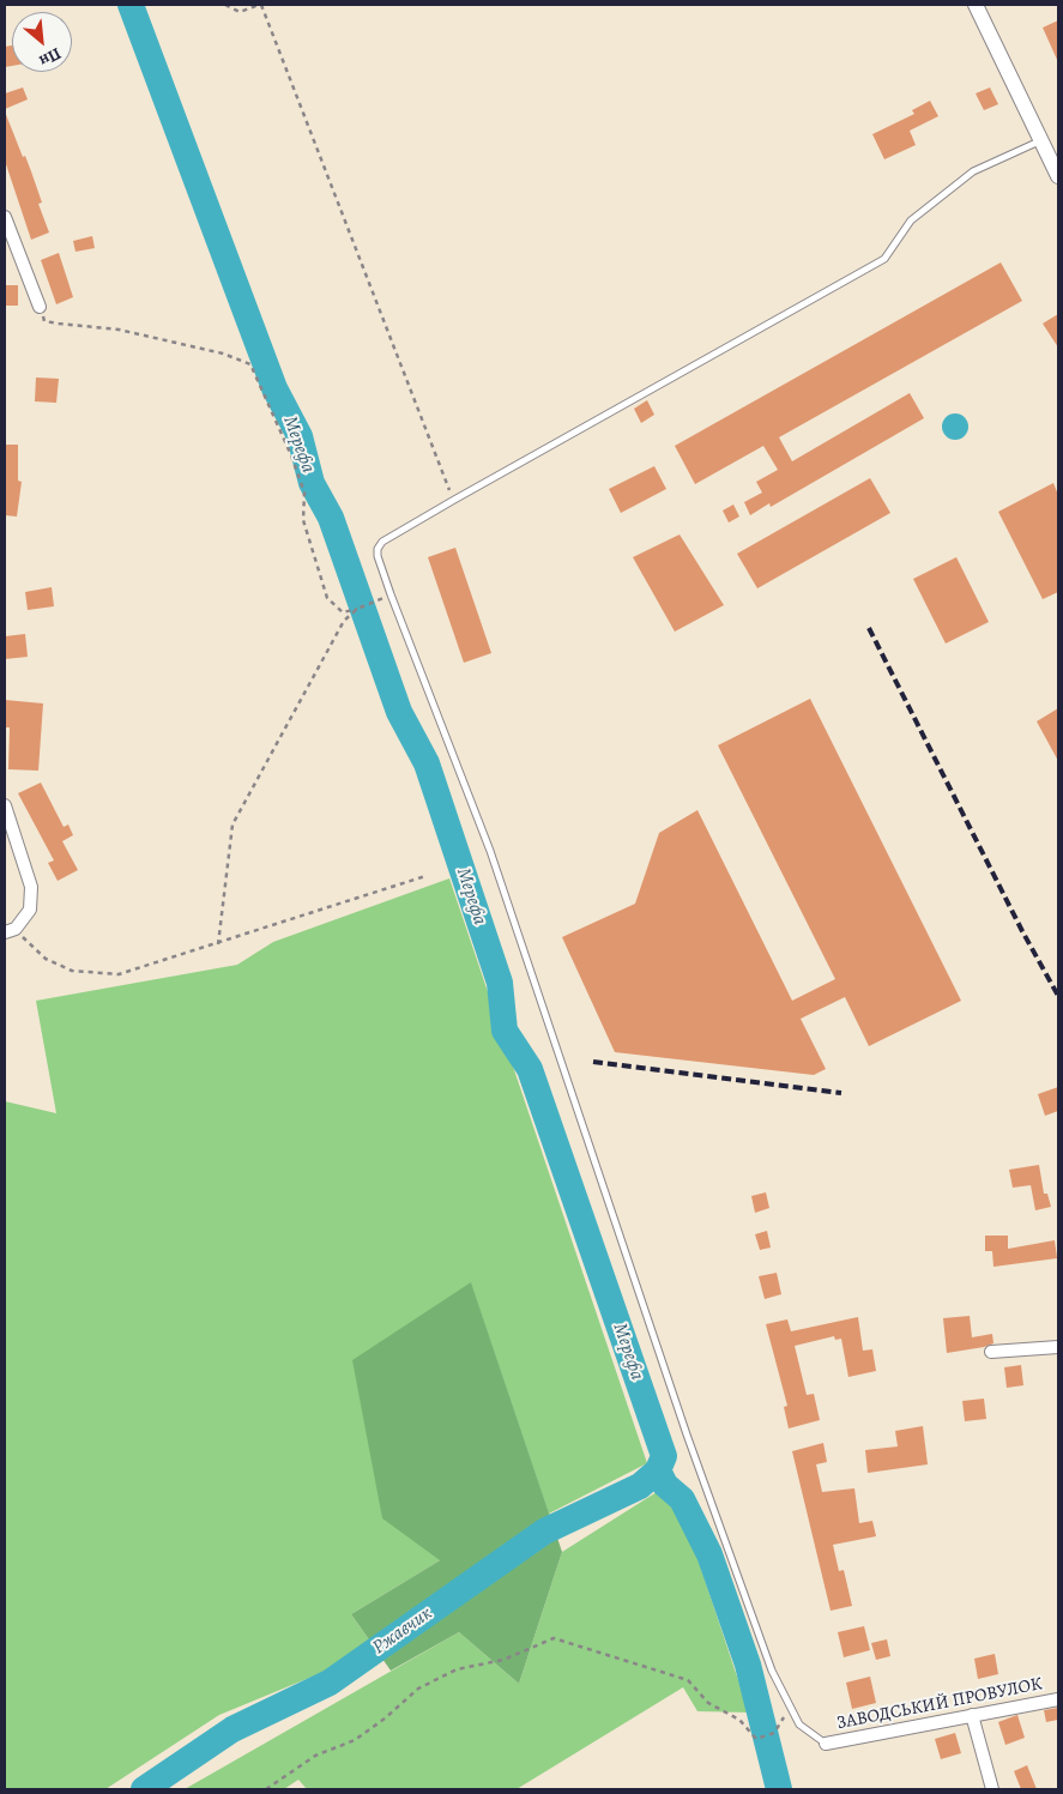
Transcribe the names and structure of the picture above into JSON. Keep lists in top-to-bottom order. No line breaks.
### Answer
{"streets":{"street":["ЗАВОДСЬКИЙ ПРОВУЛОК"]},"water":["Мерефа","Ржавчик"],"north":"bottom right"}
